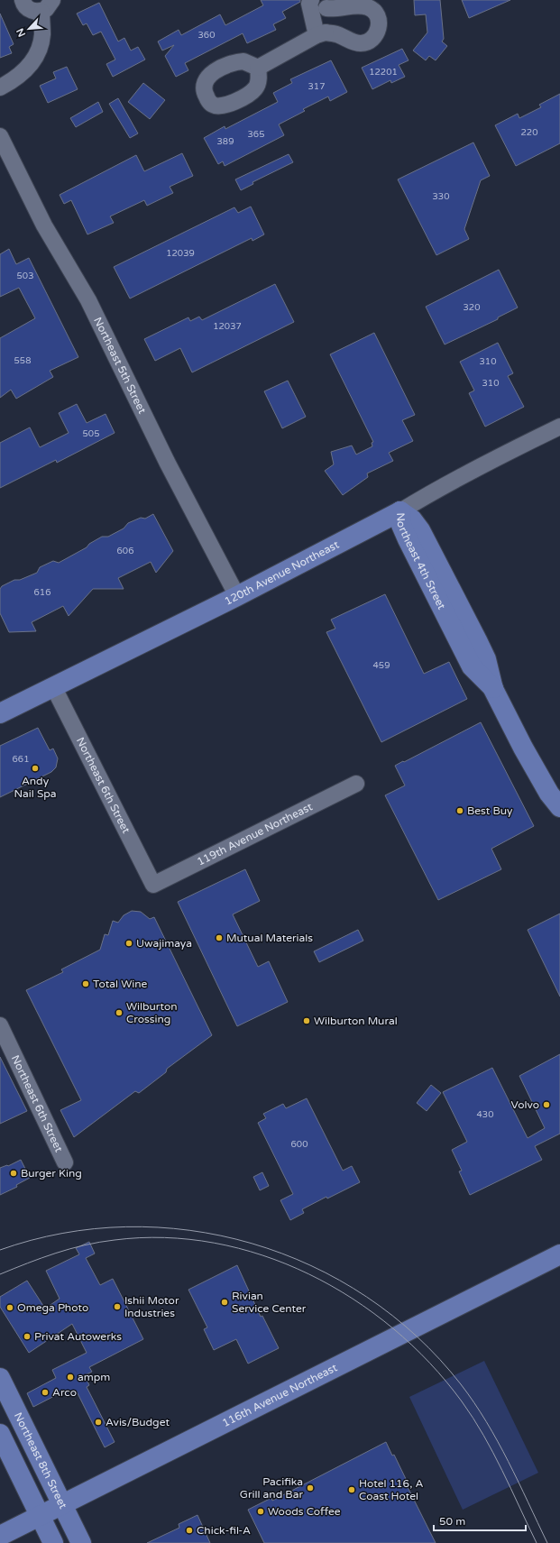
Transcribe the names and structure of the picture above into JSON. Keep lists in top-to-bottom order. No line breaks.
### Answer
{"streets":{"main road":["Northeast 4th Street","120th Avenue Northeast","116th Avenue Northeast","Northeast 8th Street"],"street":["Northeast 5th Street","Northeast 6th Street","119th Avenue Northeast"]},"crossings":[["Northeast 5th Street","120th Avenue Northeast"],["Northeast 4th Street","120th Avenue Northeast"],["120th Avenue Northeast","Northeast 6th Street"],["Northeast 6th Street","119th Avenue Northeast"],["116th Avenue Northeast","Northeast 8th Street"]],"places":["Andy Nail Spa","Best Buy","Mutual Materials","Uwajimaya","Total Wine","Wilburton Crossing","Wilburton Mural","Volvo","Burger King","Rivian Service Center","Ishii Motor Industries","Omega Photo","Privat Autowerks","ampm","Arco","Avis/Budget","Pacifika Grill and Bar","Hotel 116, A Coast Hotel","Woods Coffee","Chick-fil-A"],"house_numbers":["360","12201","317","220","365","389","330","12039","503","320","12037","558","310","310","505","606","616","459","661","430","600"],"scale_bar":"50 m","north":"bottom left"}
